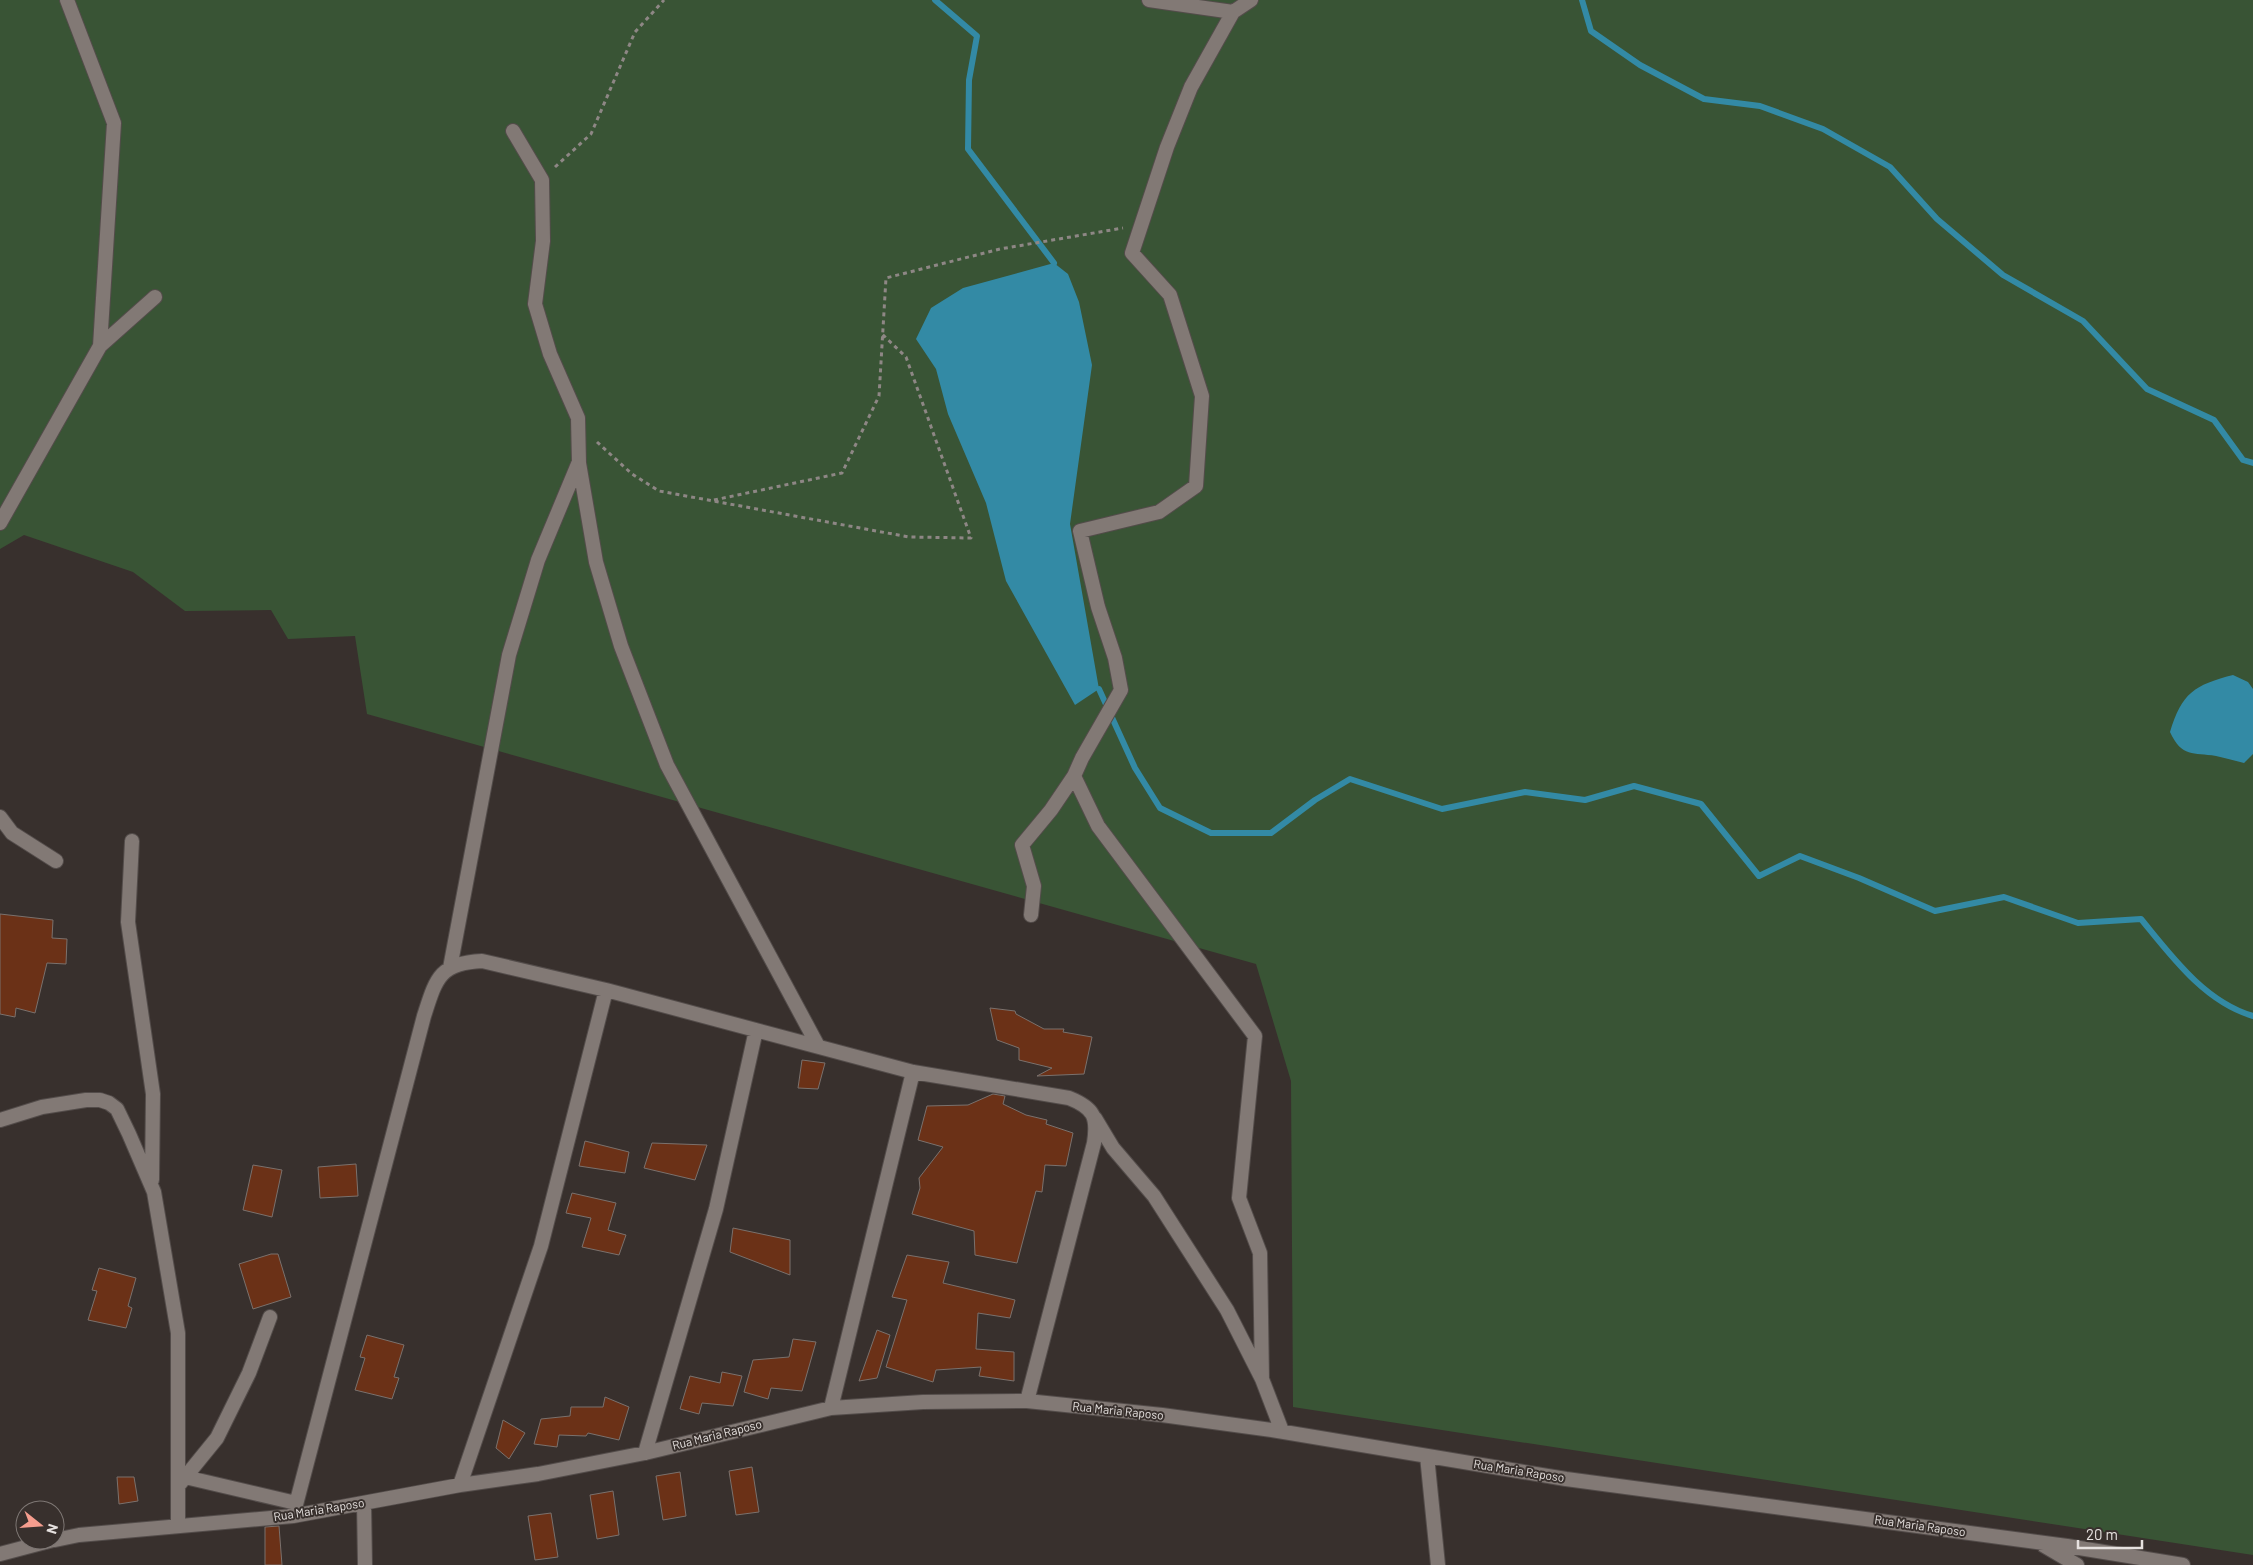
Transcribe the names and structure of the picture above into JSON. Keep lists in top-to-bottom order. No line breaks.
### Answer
{"streets":{"street":["Rua Maria Raposo"]},"scale_bar":"20 m","north":"right"}
